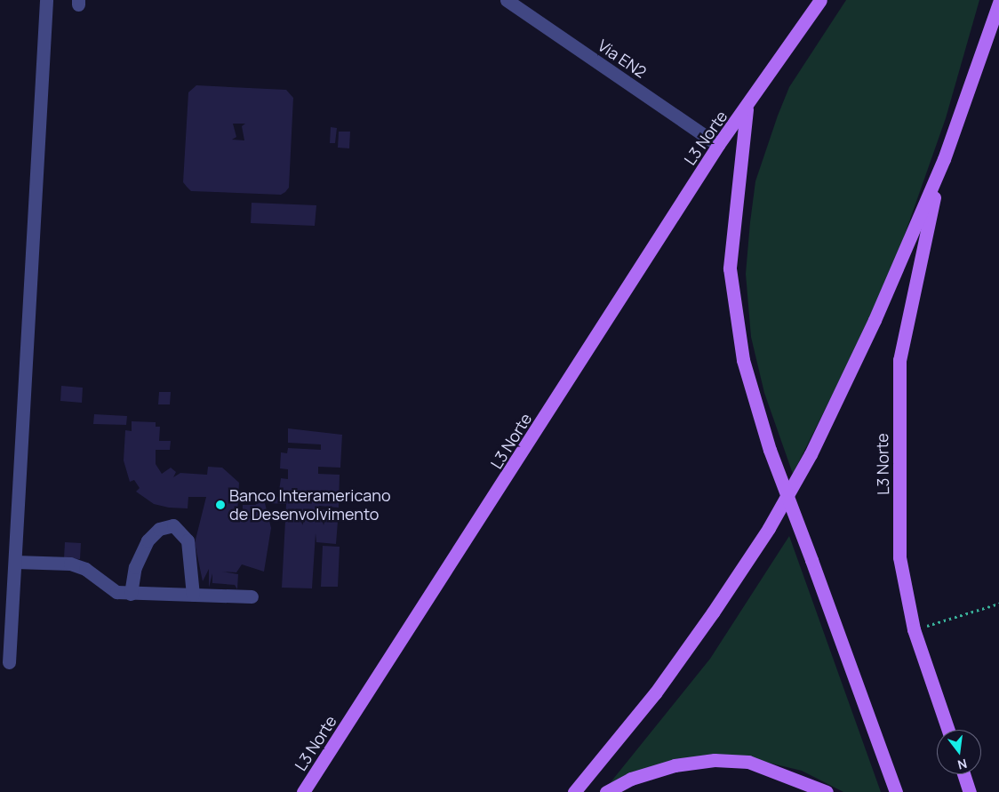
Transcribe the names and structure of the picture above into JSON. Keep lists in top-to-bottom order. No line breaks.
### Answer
{"streets":{"main road":["L3 Norte"],"street":["Via EN2"]},"crossings":[["Via EN2","L3 Norte"]],"places":["Banco Interamericano de Desenvolvimento"],"north":"bottom"}
